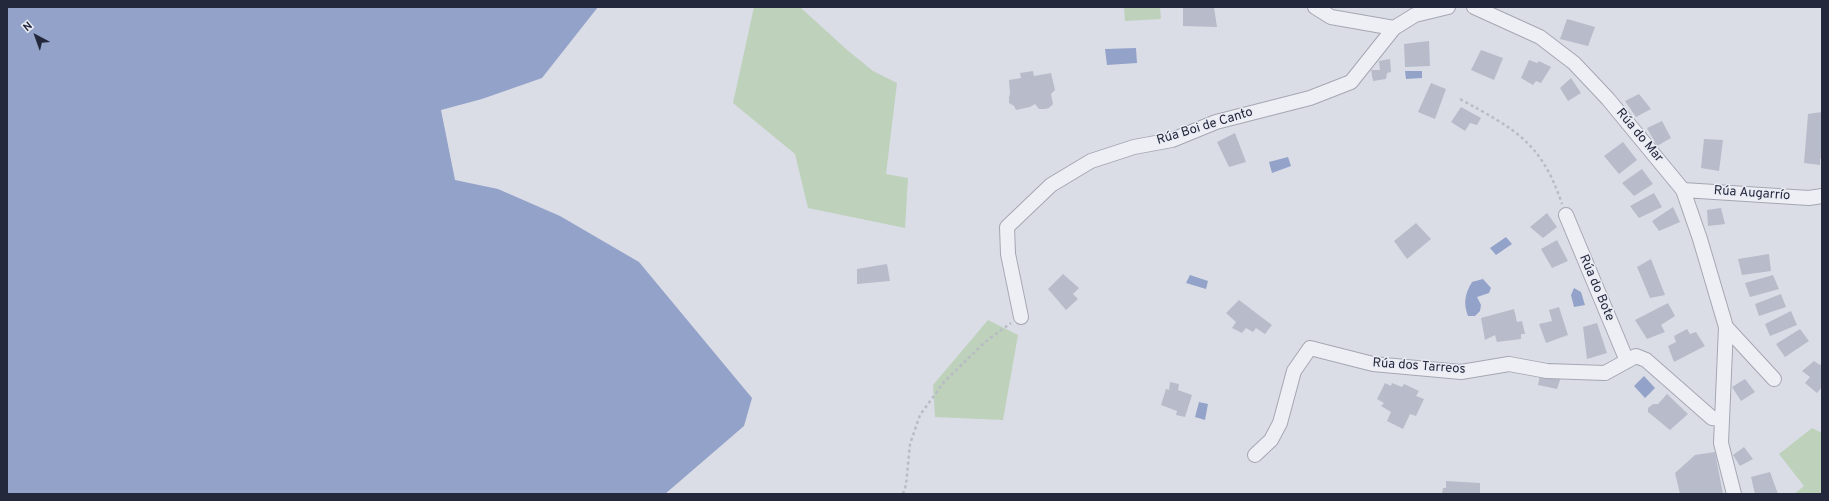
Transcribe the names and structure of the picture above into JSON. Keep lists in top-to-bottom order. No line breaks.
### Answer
{"streets":{"street":["Rúa Boi de Canto","Rúa do Mar","Rúa Augarrío","Rúa do Bote","Rúa dos Tarreos"]},"crossings":[["Rúa do Mar","Rúa Augarrío"],["Rúa do Mar","Rúa dos Tarreos"],["Rúa do Bote","Rúa dos Tarreos"]],"north":"top left"}
